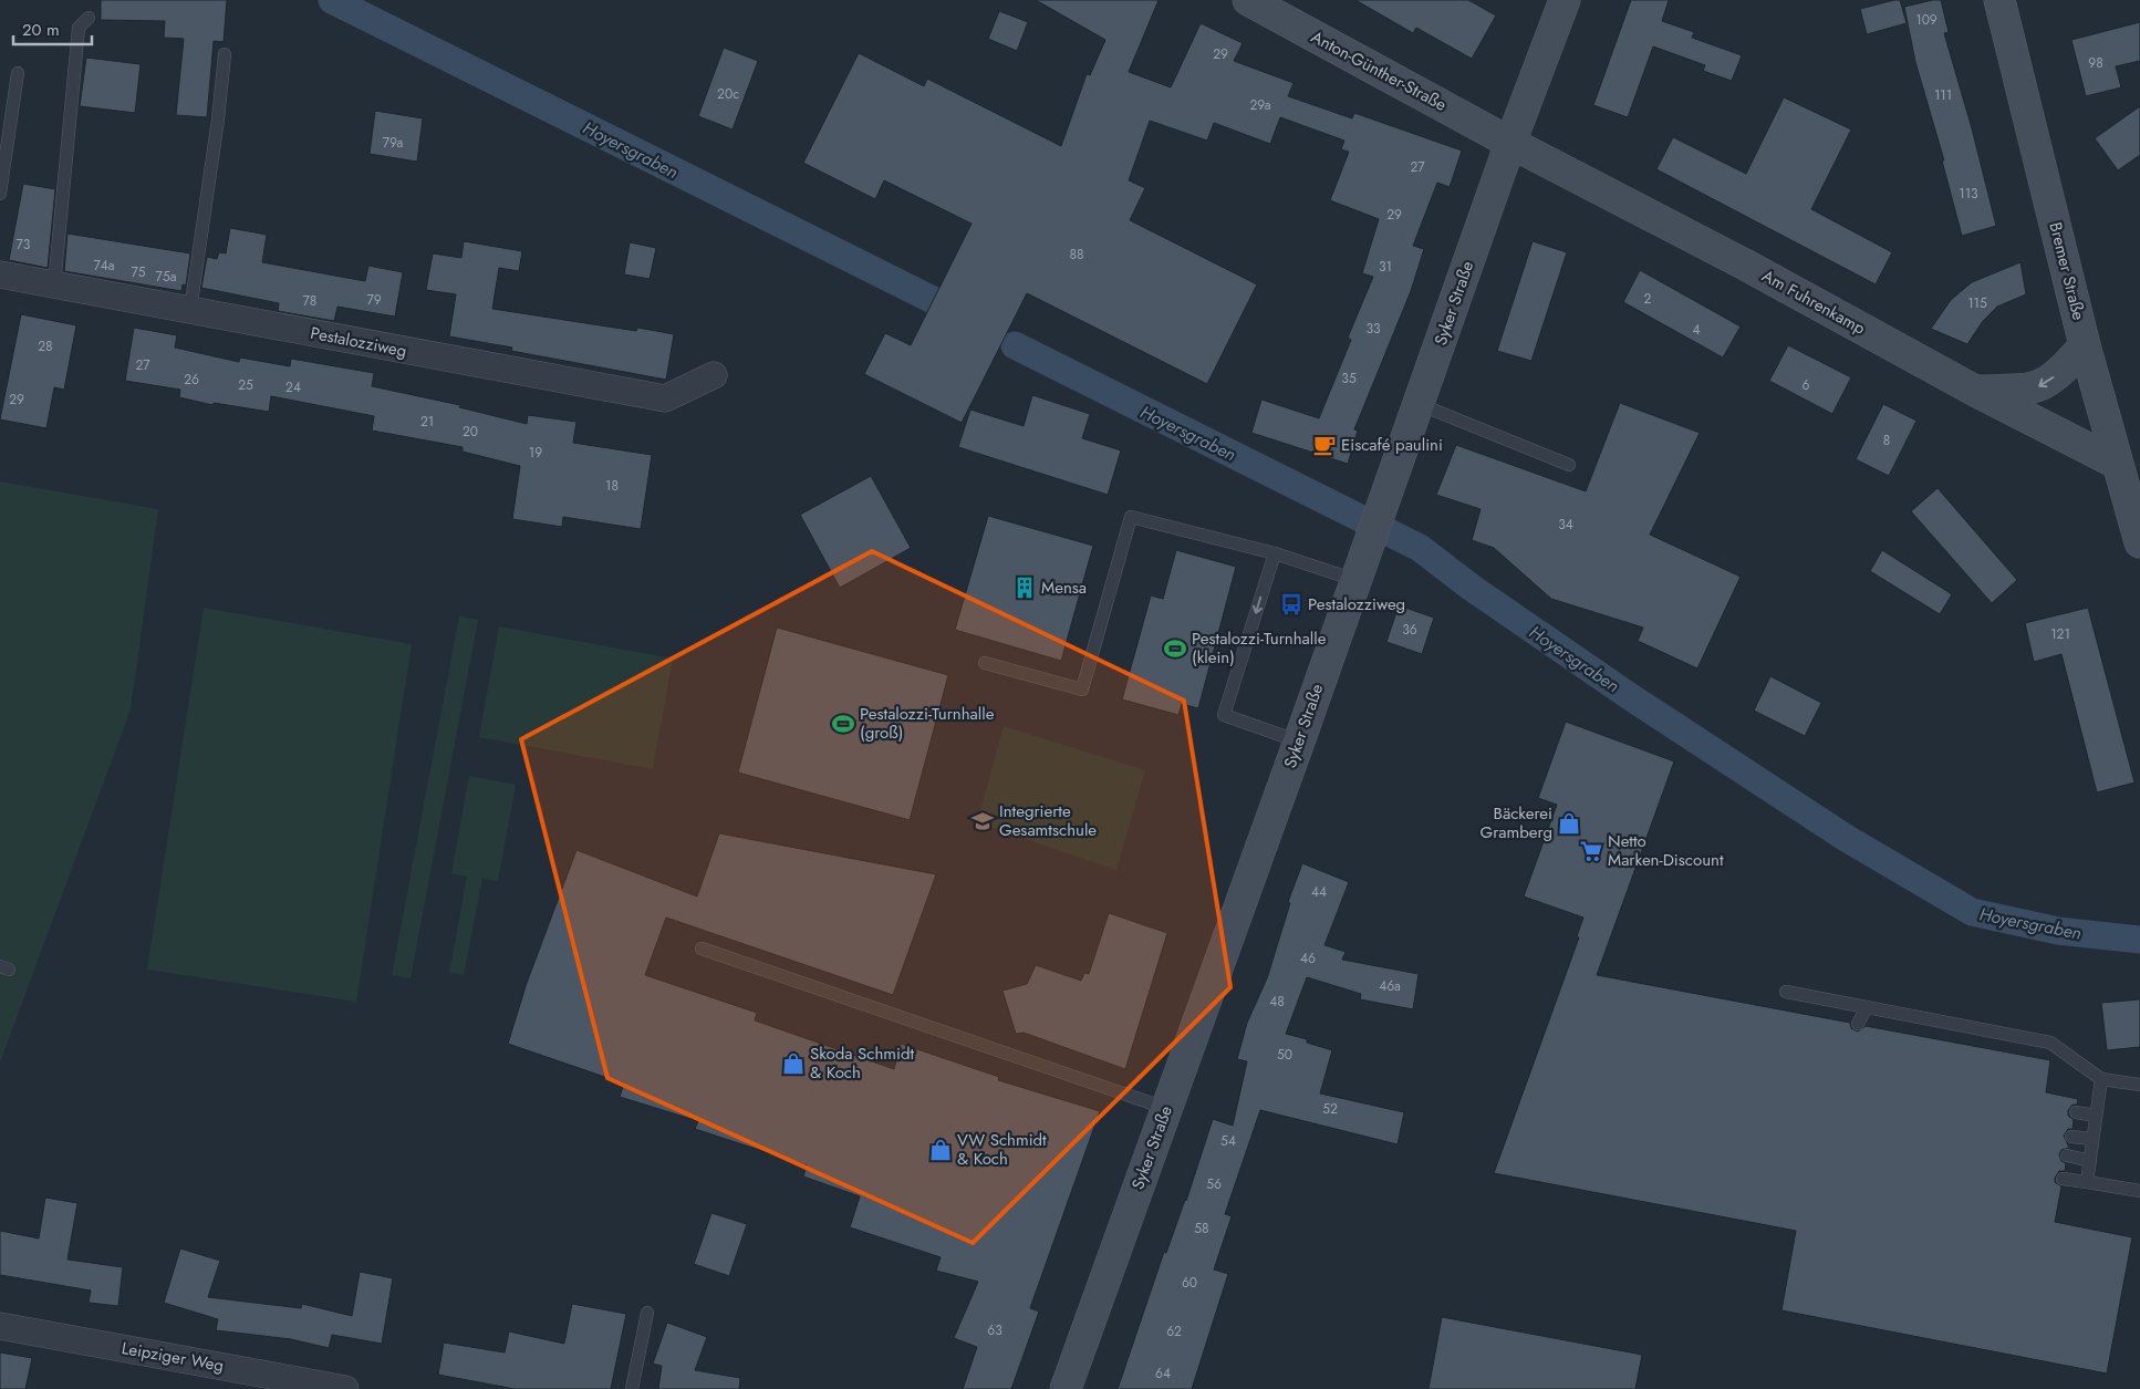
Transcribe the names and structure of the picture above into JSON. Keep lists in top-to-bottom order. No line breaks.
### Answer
{"streets":{"main road":["Anton-Günther-Straße","Bremer Straße","Am Fuhrenkamp","Syker Straße"],"street":["Pestalozziweg","Leipziger Weg"]},"crossings":[["Anton-Günther-Straße","Am Fuhrenkamp"],["Anton-Günther-Straße","Syker Straße"],["Bremer Straße","Am Fuhrenkamp"],["Am Fuhrenkamp","Syker Straße"]],"water":["Hoyersgraben"],"places":{"cafe":["Eiscafé paulini"],"building":["Mensa"],"bus stop":["Pestalozziweg"],"sports":["Pestalozzi-Turnhalle (klein)","Pestalozzi-Turnhalle (groß)"],"school or university":["Integrierte Gesamtschule"],"shop":["Bäckerei Gramberg","Skoda Schmidt & Koch","VW Schmidt & Koch"],"supermarket":["Netto Marken-Discount"]},"house_numbers":["109","29","98","20c","111","29a","79a","27","113","29","73","88","74a","31","75","75a","2","79","78","115","33","4","28","27","35","26","25","6","24","29","21","20","8","19","18","34","36","121","44","46","46a","48","50","52","54","56","58","60","63","62","64"],"scale_bar":"20 m"}
